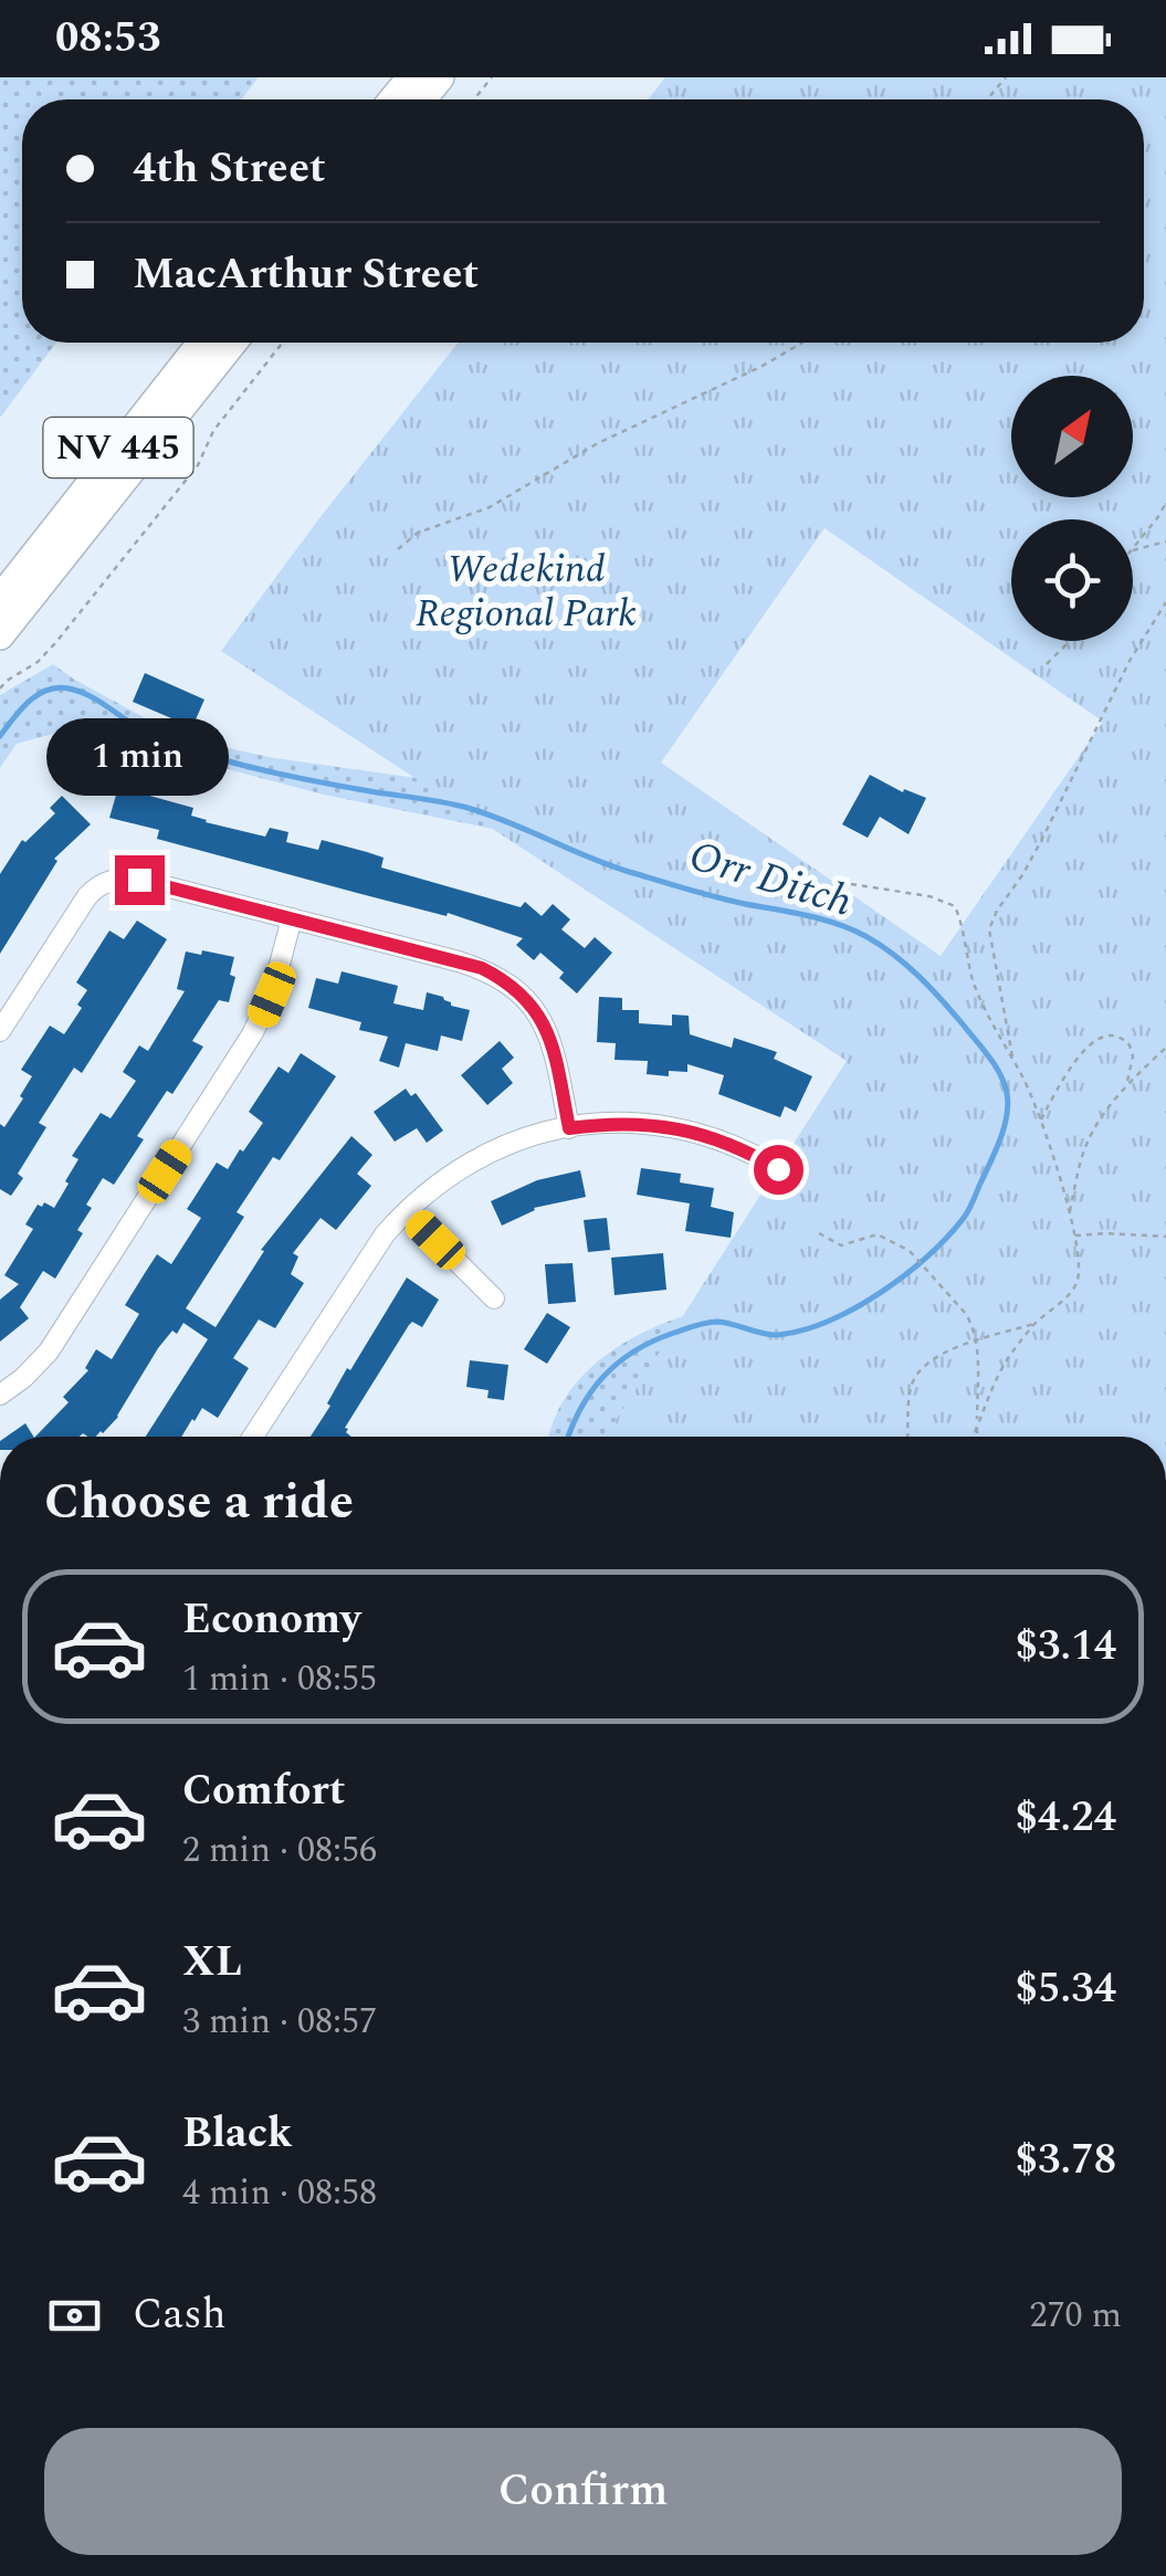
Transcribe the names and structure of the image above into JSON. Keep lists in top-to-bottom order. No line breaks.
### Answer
{"streets":{"main road":["NV 445"]},"water":["Orr Ditch"],"parks":["Wedekind Regional Park"],"north":"top right","page":{"status":"08:53","banner":["4th Street","MacArthur Street"],"bubble":"1 min","heading":"Choose a ride","list":[{"name":"Economy","note":"1 min · 08:55","value":"$3.14"},{"name":"Comfort","note":"2 min · 08:56","value":"$4.24"},{"name":"XL","note":"3 min · 08:57","value":"$5.34"},{"name":"Black","note":"4 min · 08:58","value":"$3.78"}],"pay":["Cash","270 m"],"buttons":"Confirm"}}
